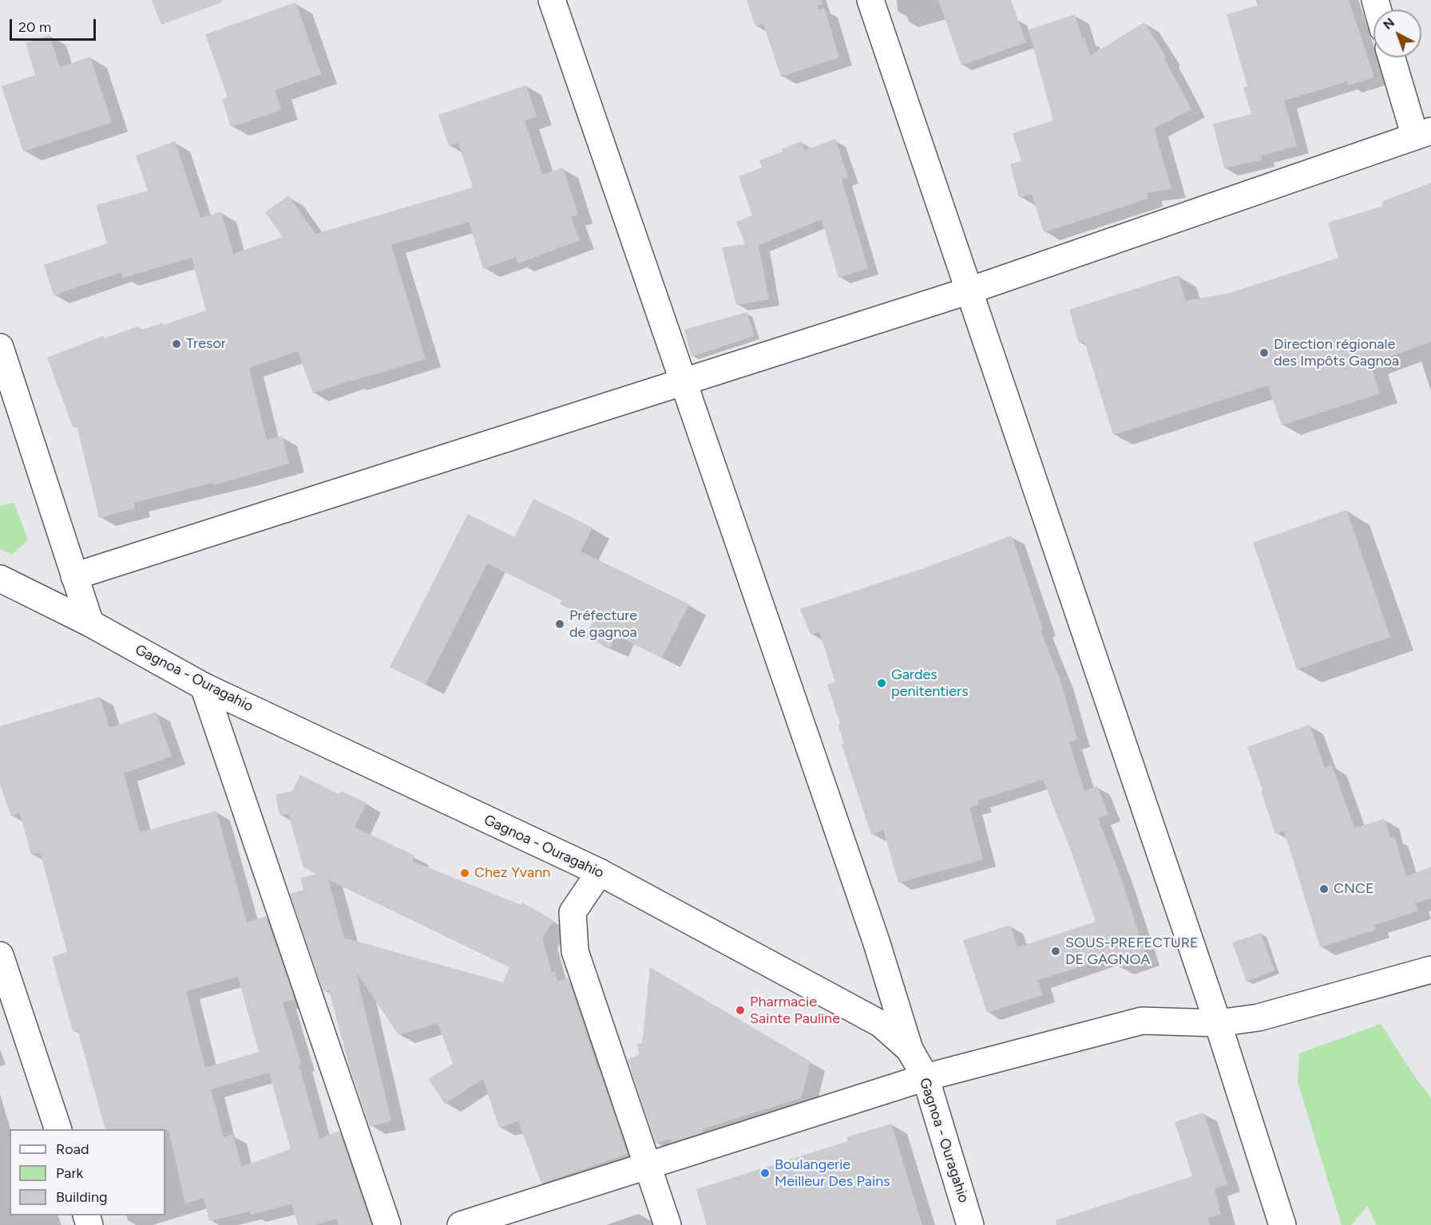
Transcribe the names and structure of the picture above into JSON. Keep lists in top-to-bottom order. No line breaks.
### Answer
{"streets":{"street":["Gagnoa - Ouragahio"]},"places":["Tresor","Direction régionale des Impôts Gagnoa","Préfecture de gagnoa","Gardes penitentiers","Chez Yvann","CNCE","SOUS-PREFECTURE DE GAGNOA","Pharmacie Sainte Pauline","Boulangerie Meilleur Des Pains"],"legend":["Road","Park","Building"],"scale_bar":"20 m","north":"top left"}
